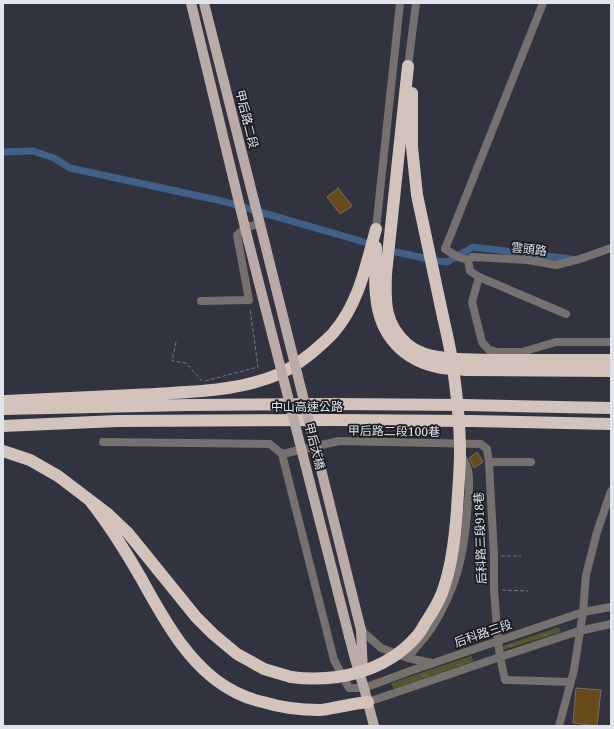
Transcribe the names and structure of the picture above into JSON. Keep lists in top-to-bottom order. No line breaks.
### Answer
{"streets":{"highway":["中山高速公路"],"main road":["甲后路二段","甲后大橋"],"street":["雲頭路","甲后路二段100巷","后科路三段918巷","后科路三段"]},"crossings":[["甲后路二段","甲后大橋"],["甲后路二段100巷","后科路三段918巷"],["甲后大橋","后科路三段"],["后科路三段918巷","后科路三段"]]}
